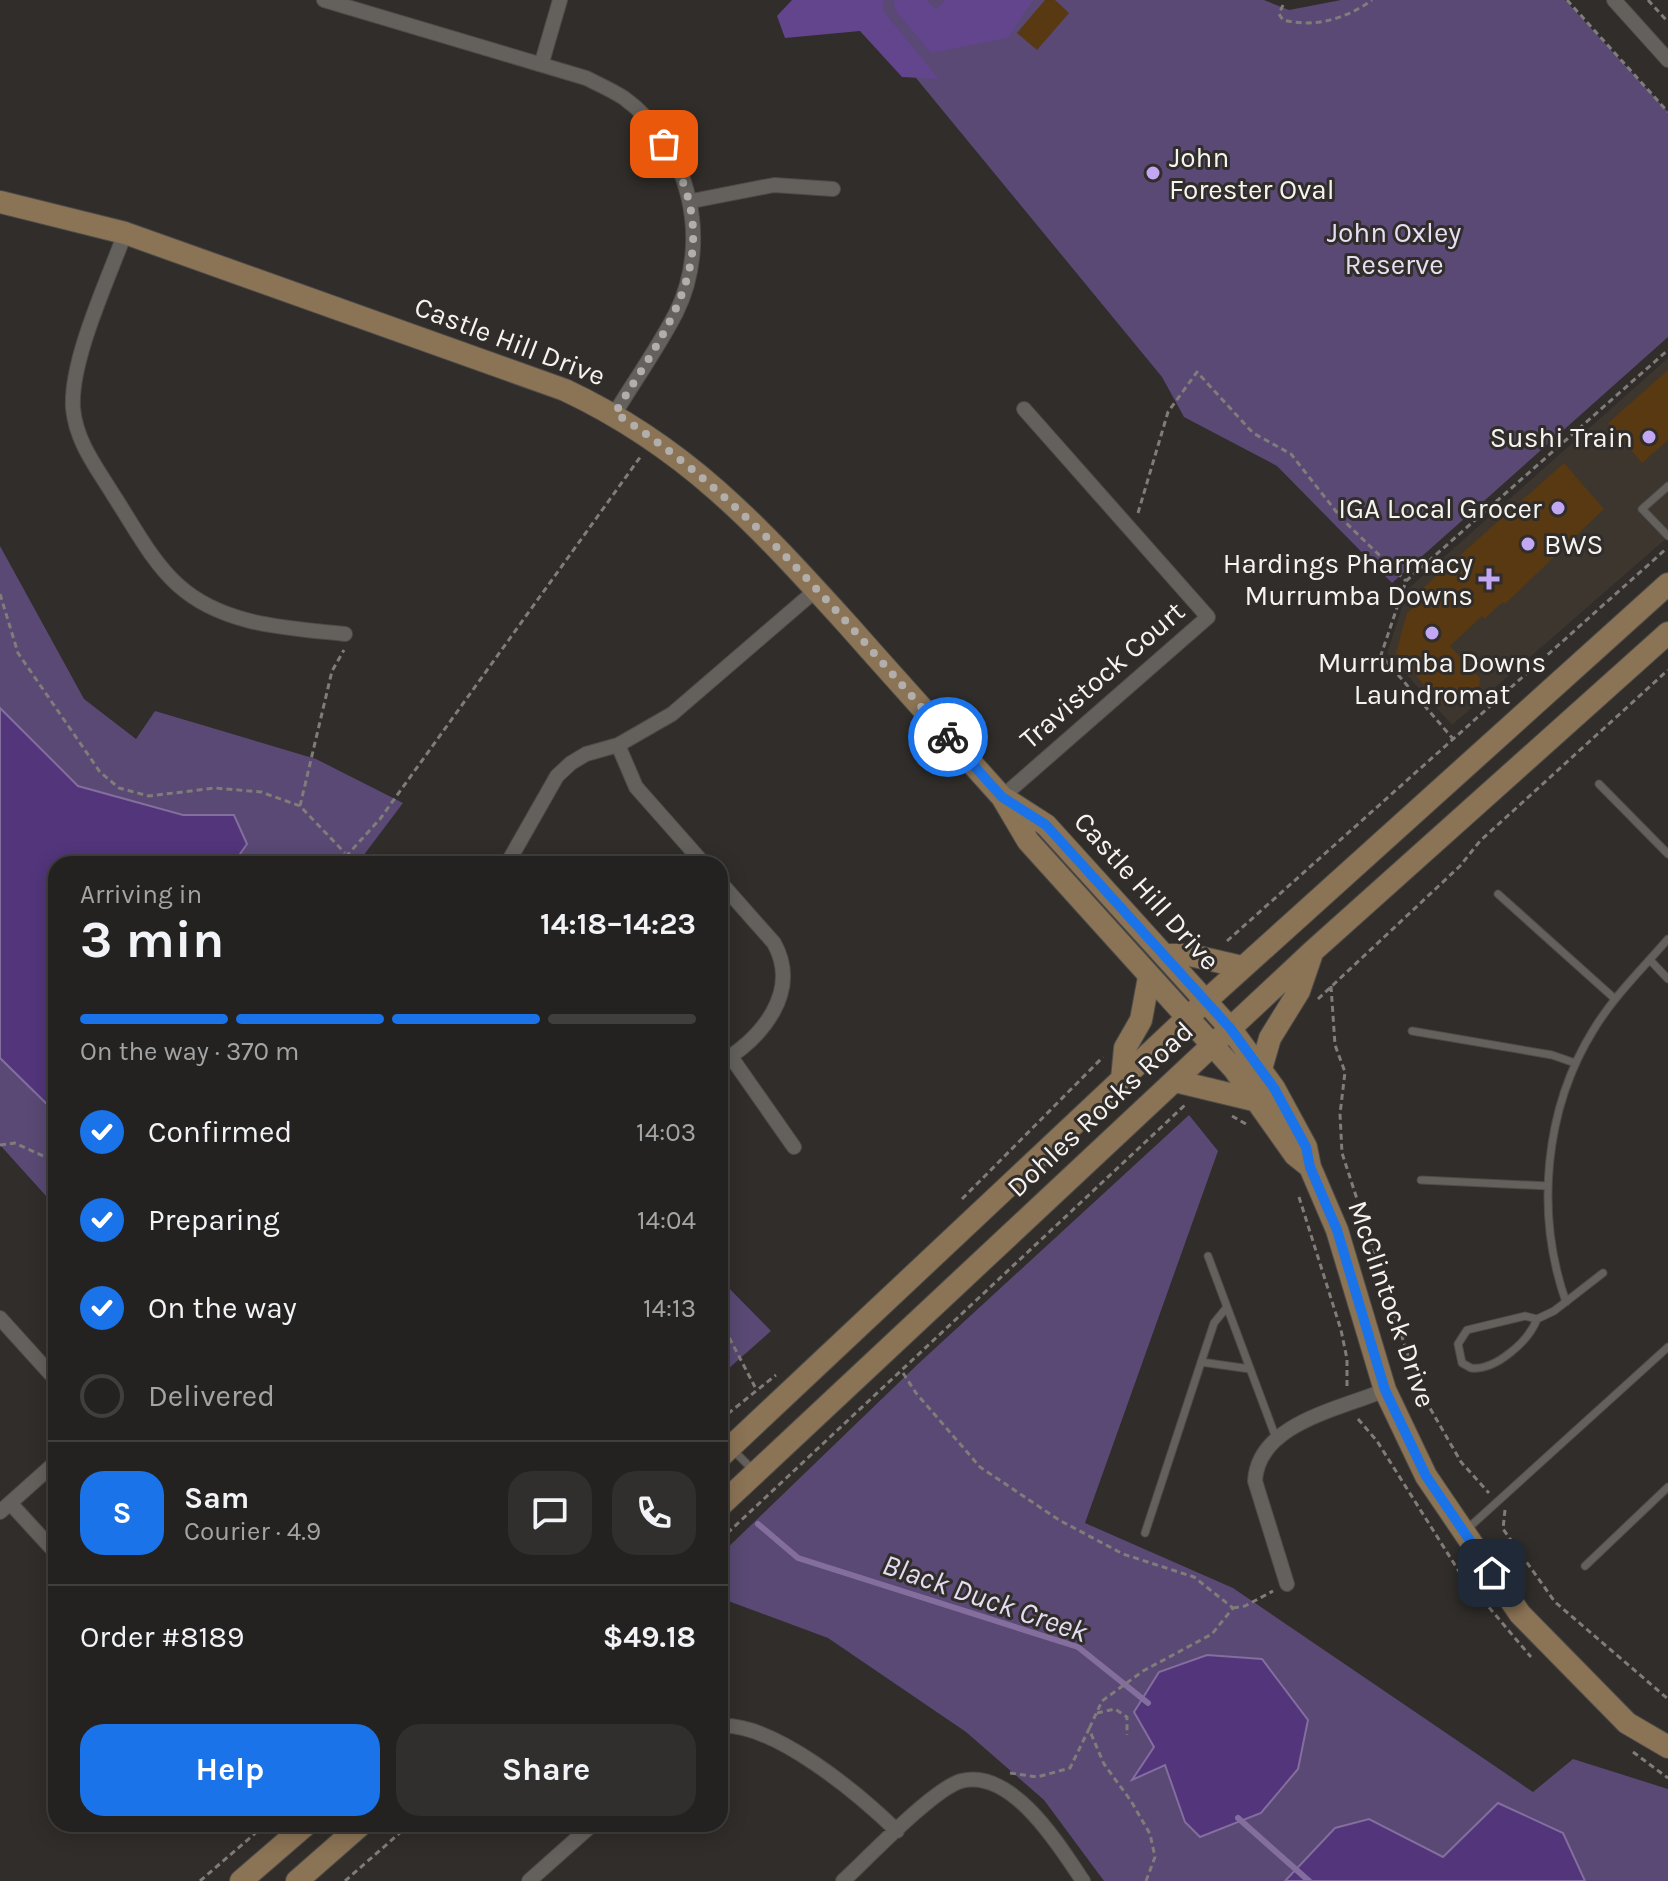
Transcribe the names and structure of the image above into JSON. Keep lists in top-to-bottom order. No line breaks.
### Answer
{"streets":{"main road":["Castle Hill Drive","Dohles Rocks Road","McClintock Drive"],"street":["Travistock Court"]},"crossings":[["Castle Hill Drive","Travistock Court"],["Castle Hill Drive","Dohles Rocks Road"],["Castle Hill Drive","McClintock Drive"],["Dohles Rocks Road","McClintock Drive"]],"water":["Black Duck Creek"],"parks":["John Oxley Reserve"],"places":{"other":["John Forester Oval","Sushi Train","IGA Local Grocer","BWS","Murrumba Downs Laundromat"],"health":["Hardings Pharmacy Murrumba Downs"]},"page":{"heading":["3 min","Arriving in","14:18–14:23"],"panel":["Sam","Courier · 4.9","Order #8189","$49.18"],"bar":"On the way · 370 m","list":[["Confirmed","14:03"],["Preparing","14:04"],["On the way","14:13"],"Delivered"],"round":"S","buttons":["Help","Share"]}}
